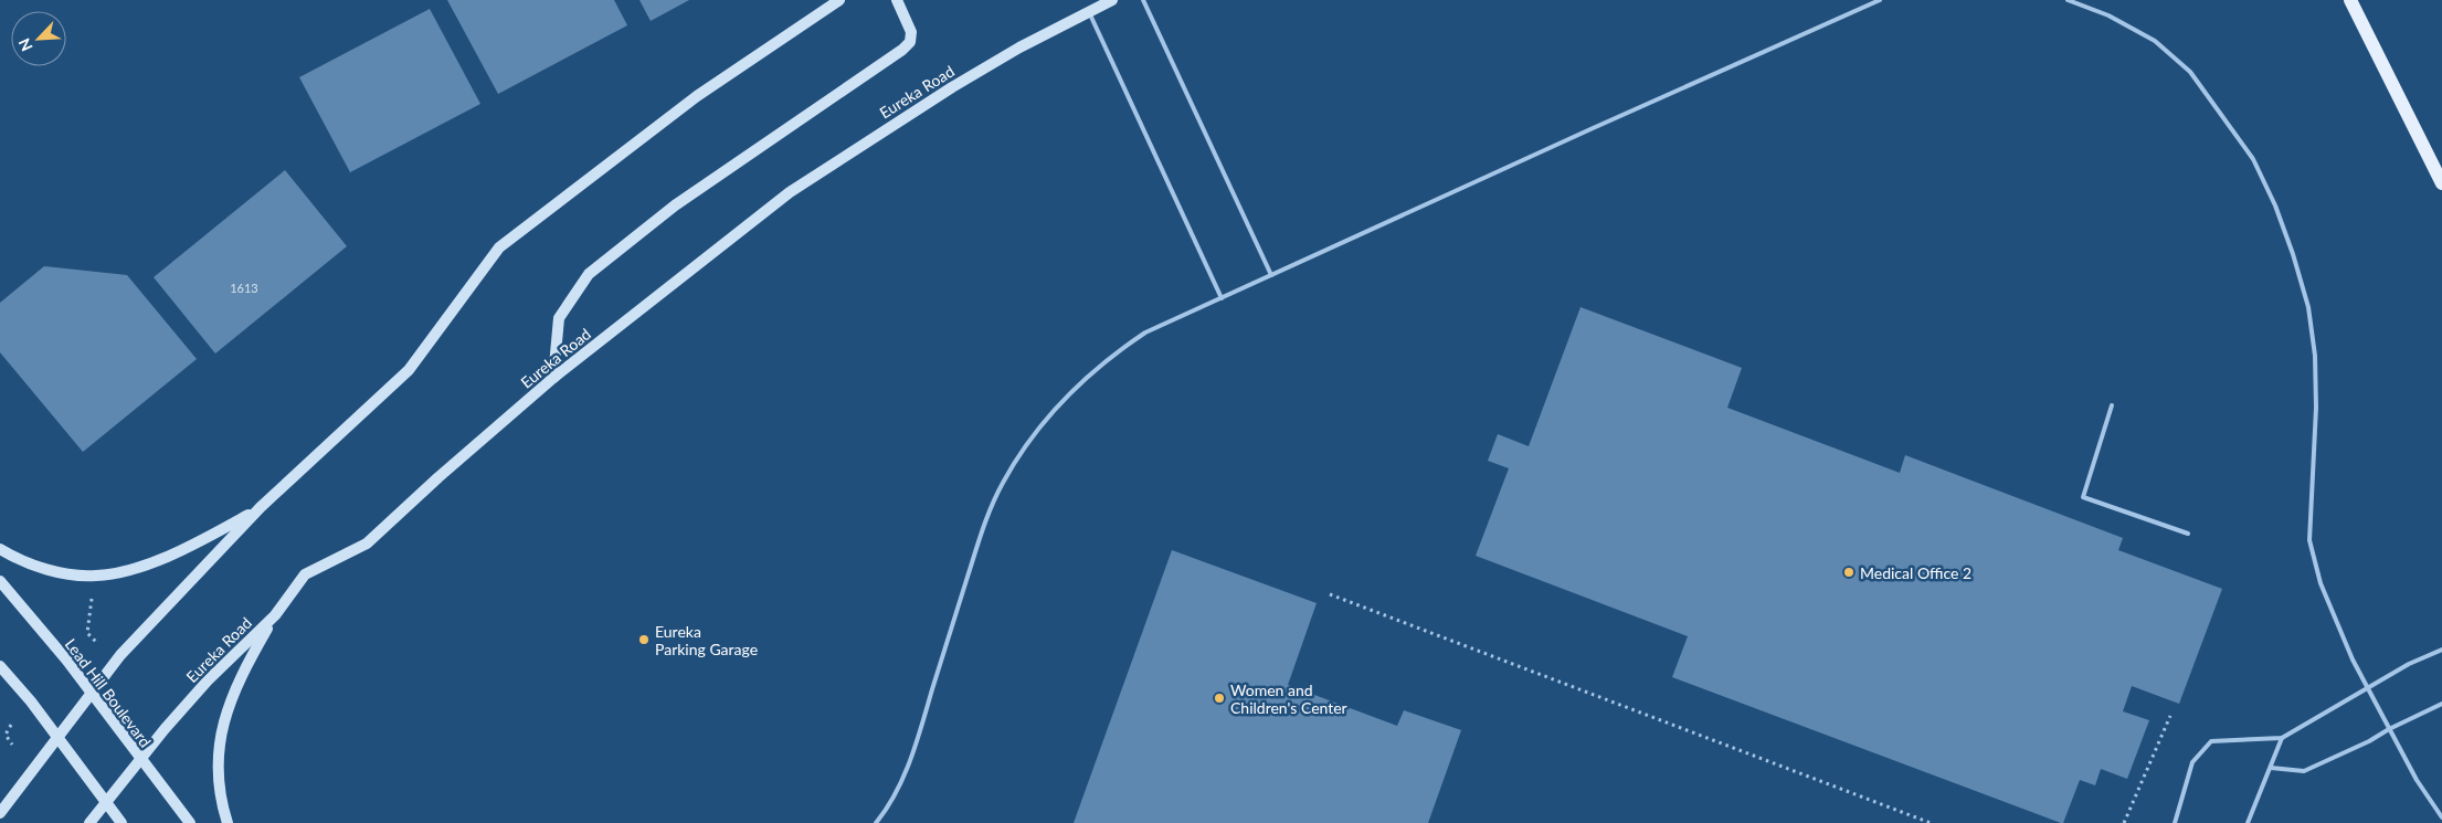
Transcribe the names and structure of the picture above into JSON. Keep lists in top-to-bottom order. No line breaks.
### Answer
{"streets":{"main road":["Eureka Road","Lead Hill Boulevard"]},"crossings":[["Eureka Road","Lead Hill Boulevard"]],"places":["Medical Office 2","Eureka Parking Garage","Women and Children's Center"],"house_numbers":["1613"],"north":"bottom left"}
